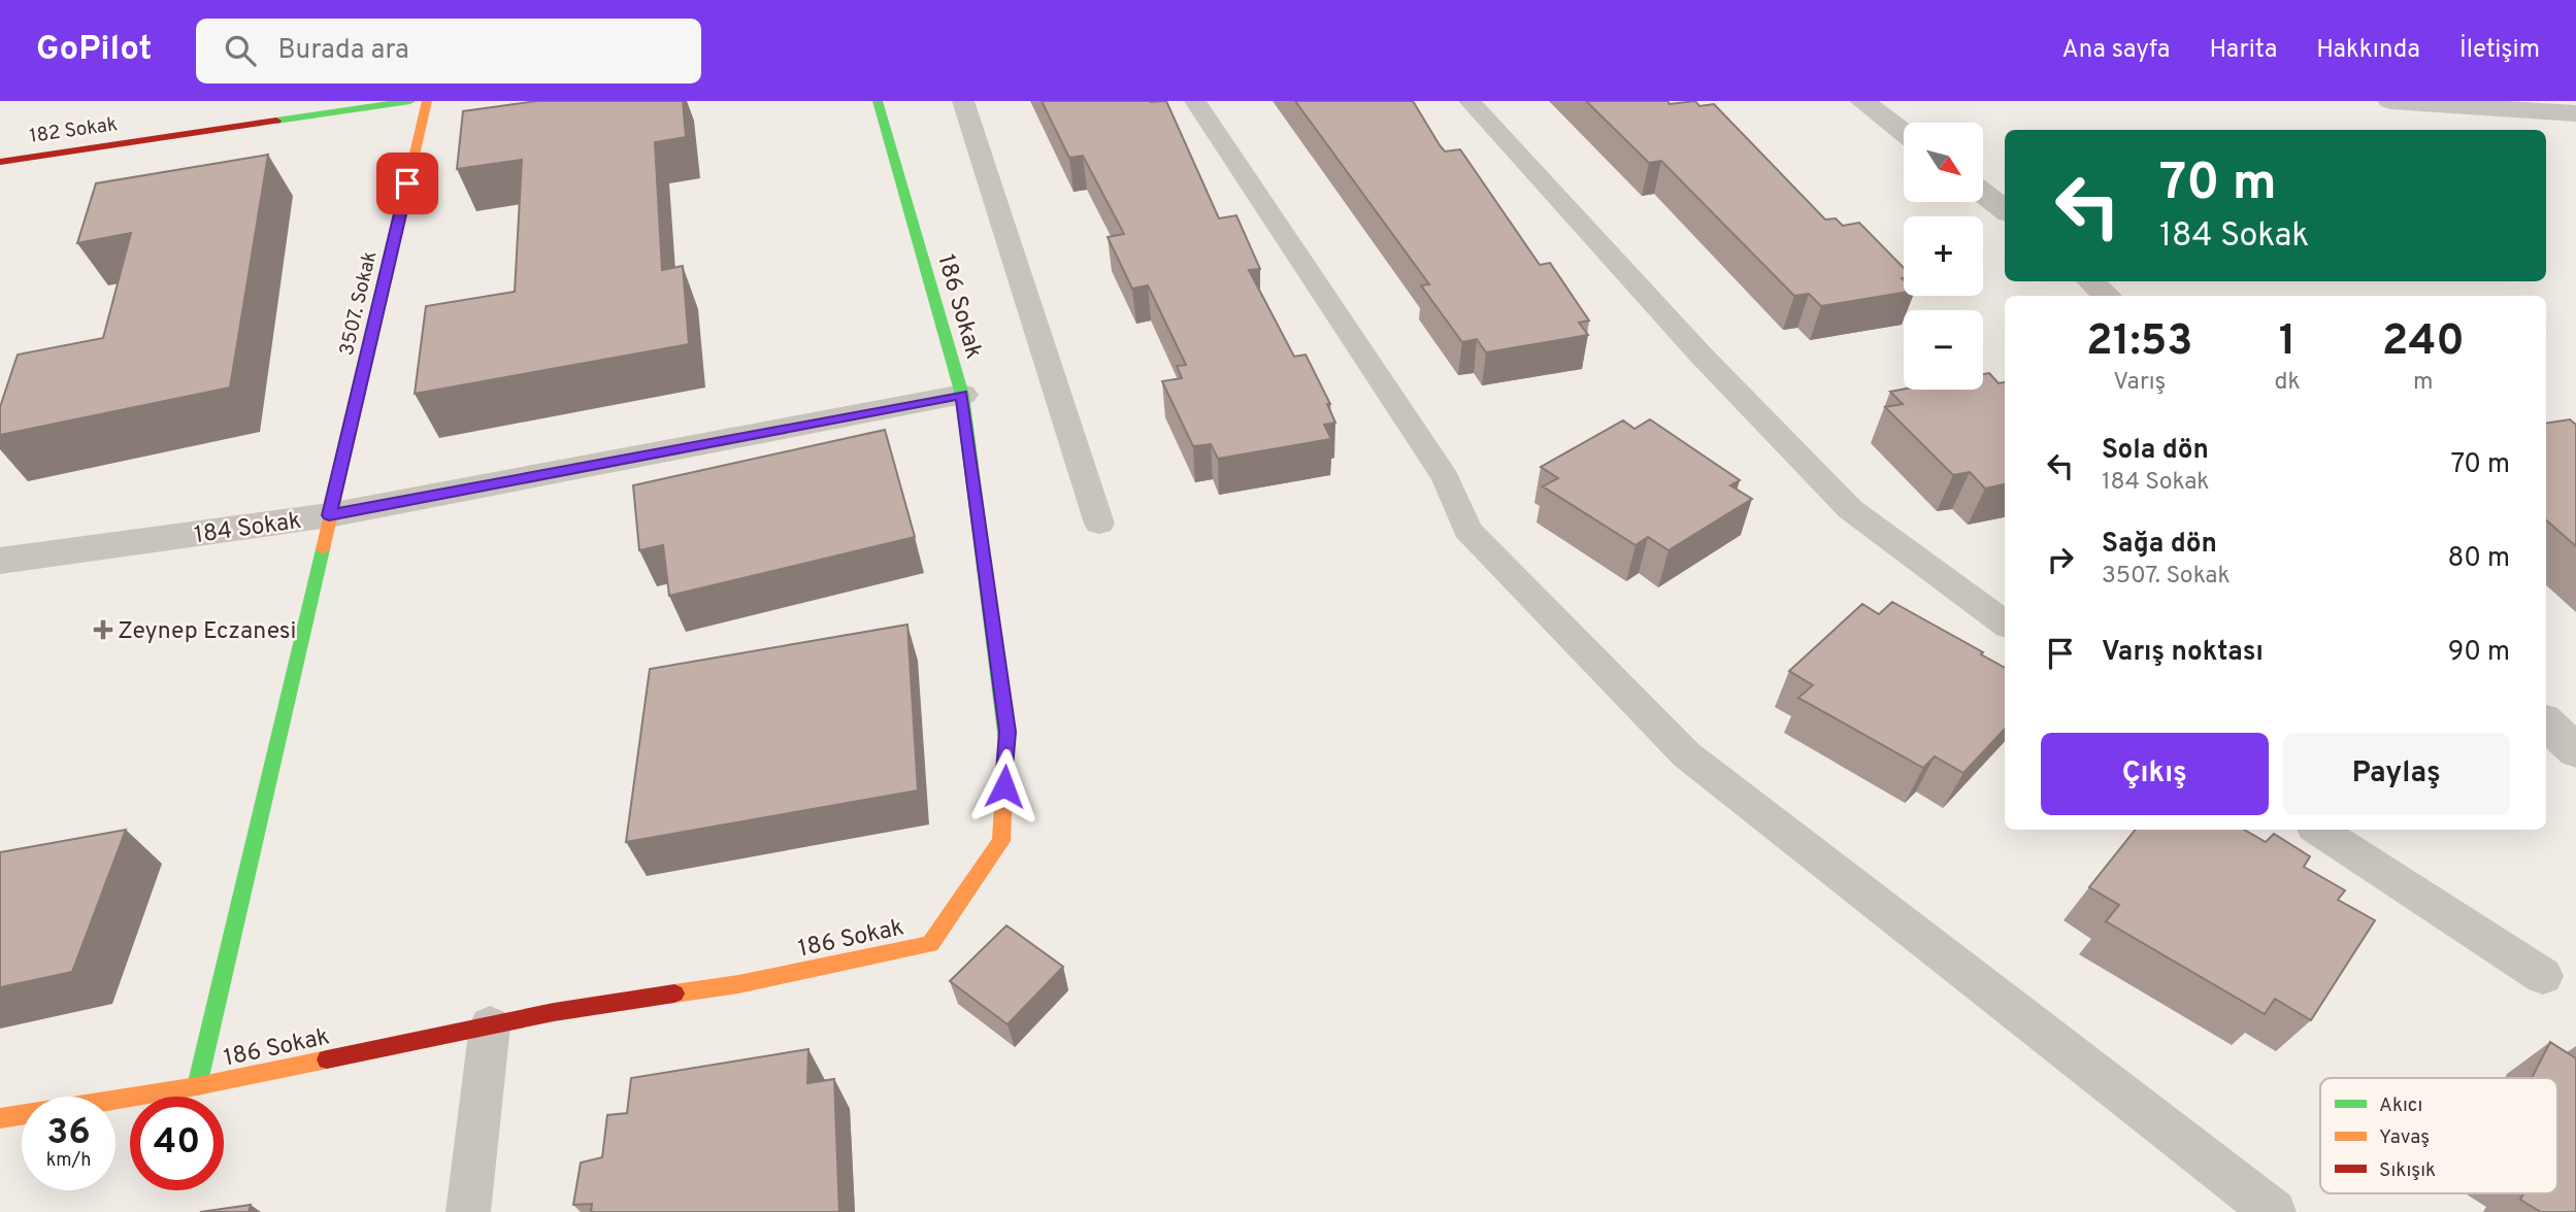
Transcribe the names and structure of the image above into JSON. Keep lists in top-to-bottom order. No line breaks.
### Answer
{"streets":{"street":["182 Sokak","3507. Sokak","186 Sokak","184 Sokak"]},"crossings":[["3507. Sokak","186 Sokak"],["3507. Sokak","184 Sokak"],["186 Sokak","184 Sokak"]],"places":{"health":["Zeynep Eczanesi"]},"legend":["Akıcı","Yavaş","Sıkışık"],"north":"bottom right","page":{"header":"GoPilot","search":"Burada ara","nav":["Ana sayfa","Harita","Hakkında","İletişim"],"map_buttons":["+","−"],"turn":["70 m","184 Sokak"],"eta":["21:53","Varış","1","dk","240","m"],"list":[{"name":"Sola dön","note":"184 Sokak","value":"70 m"},{"name":"Sağa dön","note":"3507. Sokak","value":"80 m"},{"name":"Varış noktası","value":"90 m"}],"buttons":["Çıkış","Paylaş"],"speed":"36 km/h","limit":"40"}}
